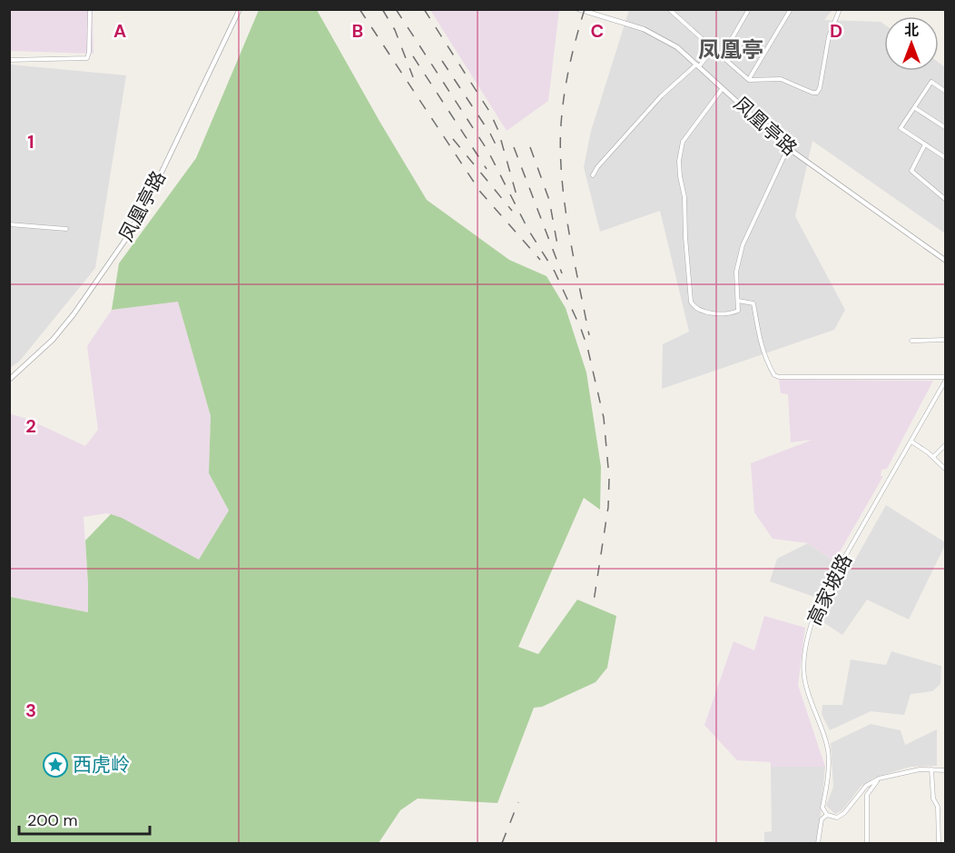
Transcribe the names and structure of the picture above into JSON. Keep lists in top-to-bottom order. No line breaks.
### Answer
{"streets":{"street":["凤凰亭路","高家坡路"]},"districts":["凤凰亭"],"places":{"place":["西虎岭"]},"scale_bar":"200 m","north":"top","grid":{"columns":["A","B","C","D"],"rows":["1","2","3"]}}
